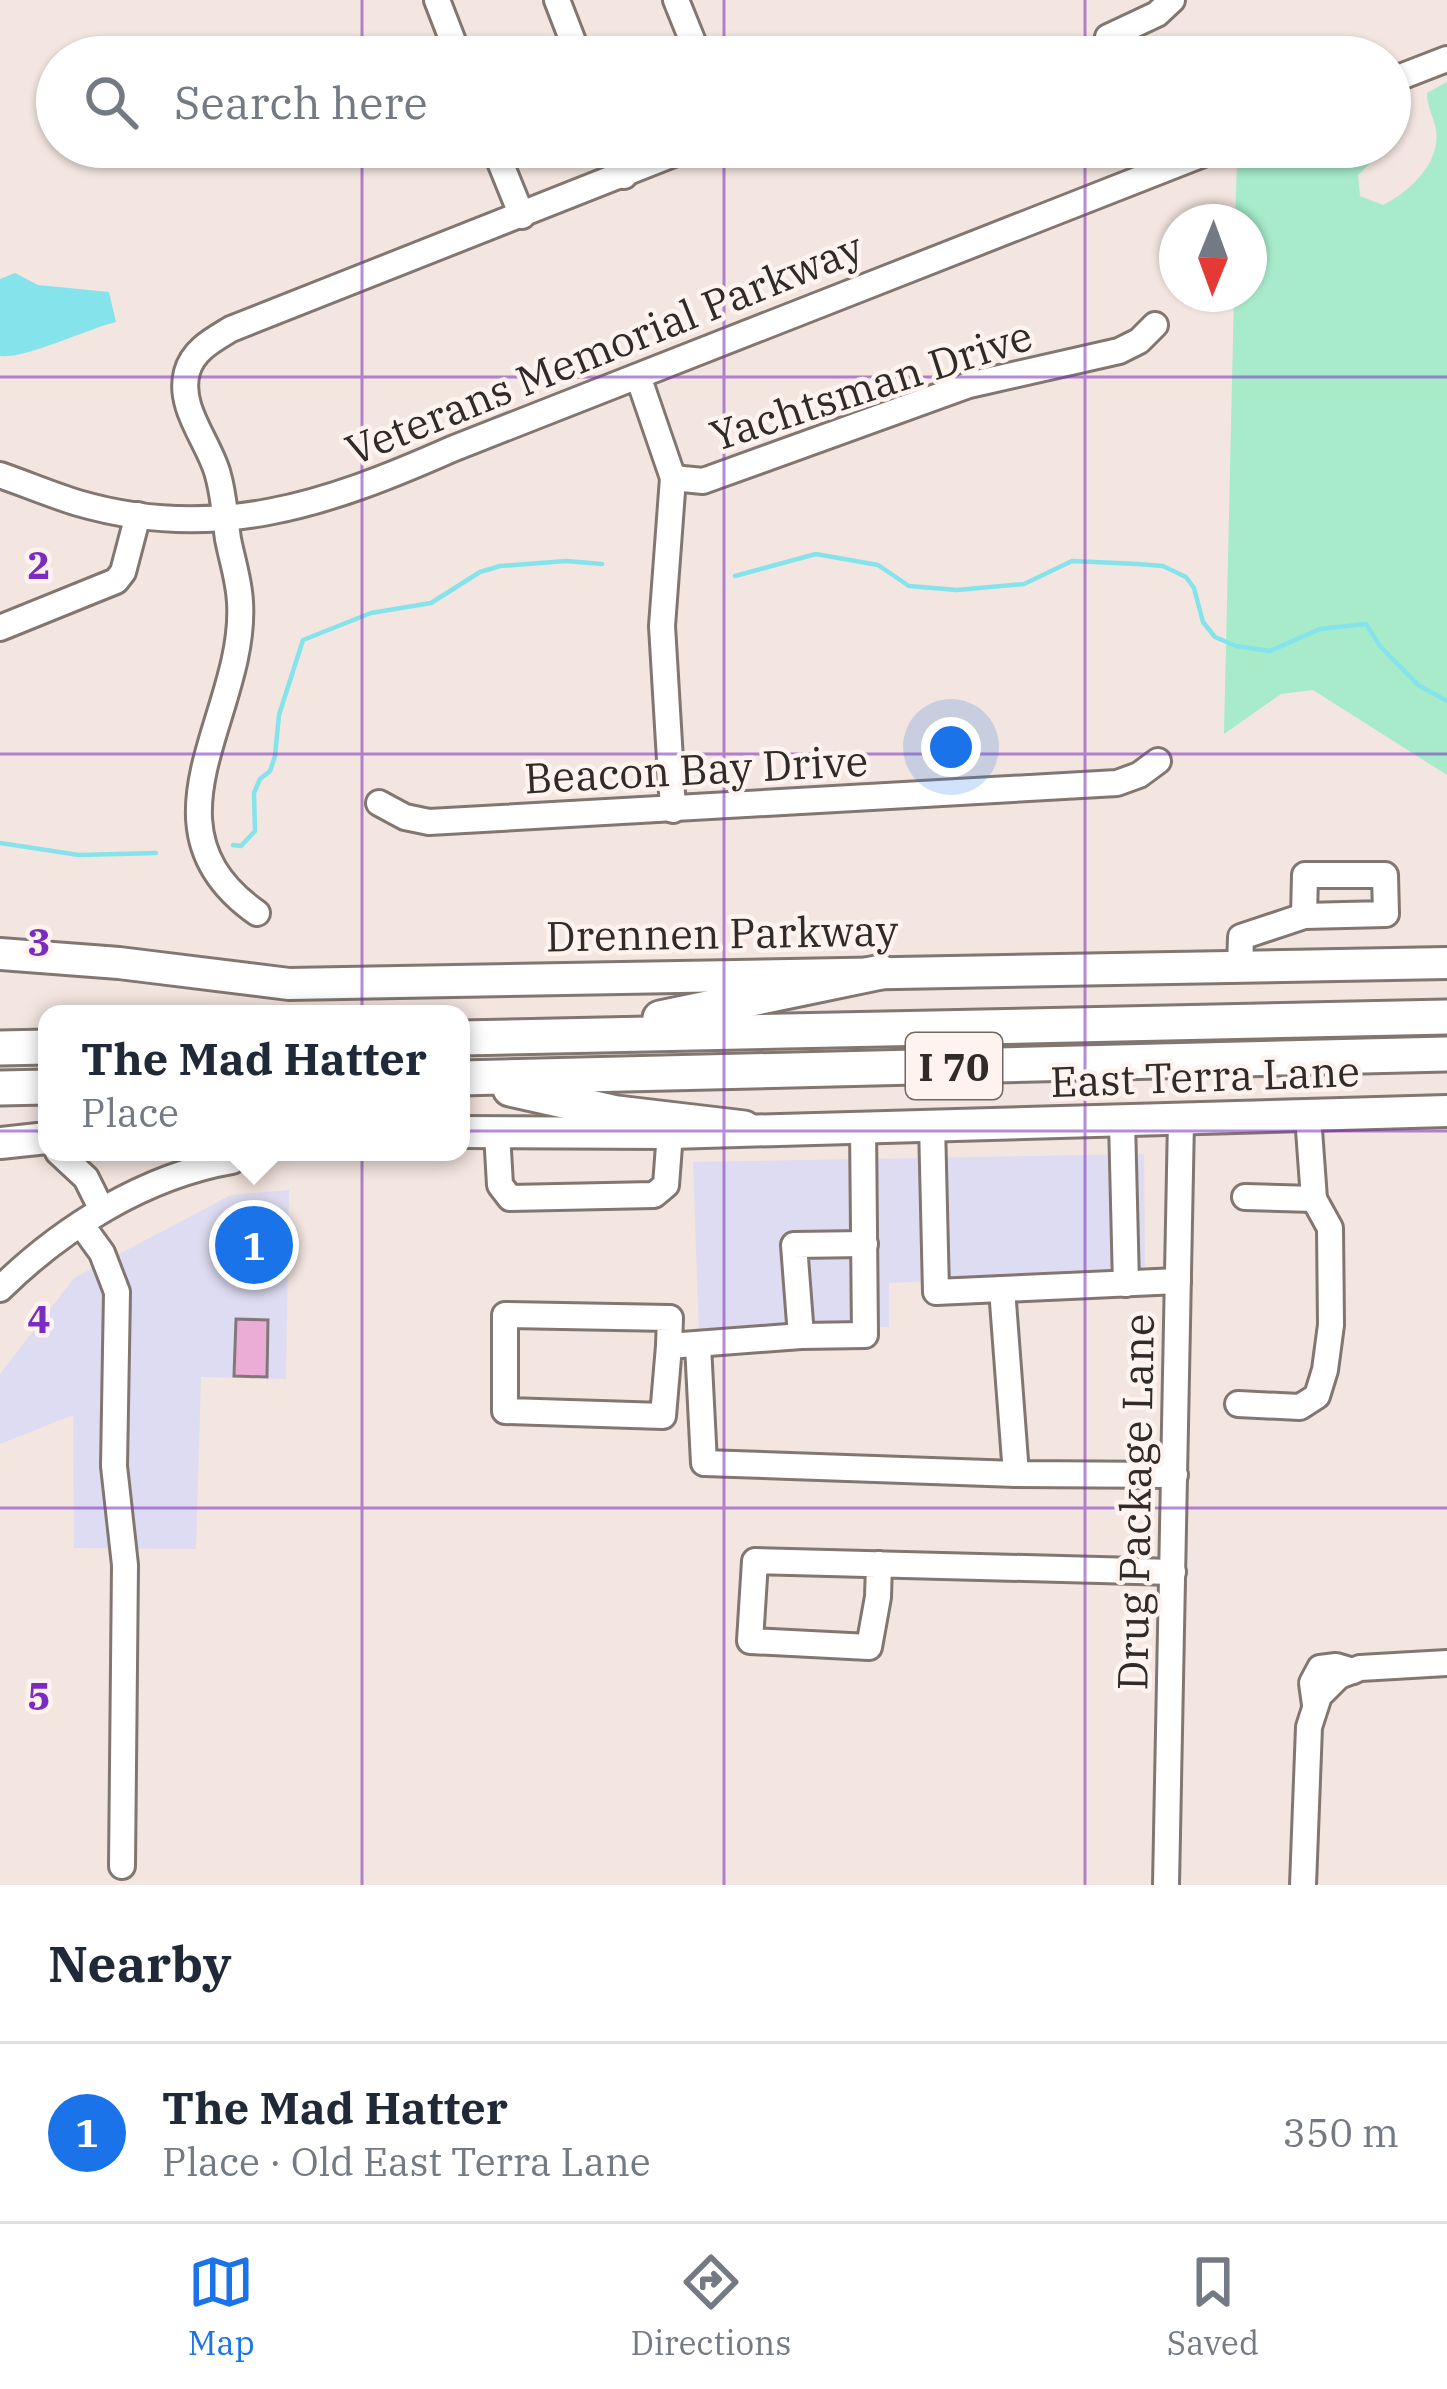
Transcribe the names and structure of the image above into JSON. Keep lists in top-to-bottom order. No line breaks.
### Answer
{"streets":{"highway":["I 70"],"main road":["Drennen Parkway","East Terra Lane"],"street":["Veterans Memorial Parkway","Yachtsman Drive","Beacon Bay Drive","Drug Package Lane"]},"crossings":[["East Terra Lane","Drug Package Lane"]],"north":"bottom","page":{"search":"Search here","popup":["The Mad Hatter","Place"],"pins":"1","heading":"Nearby","list":[{"mark":"1","name":"The Mad Hatter","note":"Place · Old East Terra Lane","value":"350 m"}],"nav":["Map","Directions","Saved"]},"grid":{"rows":["2","3","4","5"]}}
